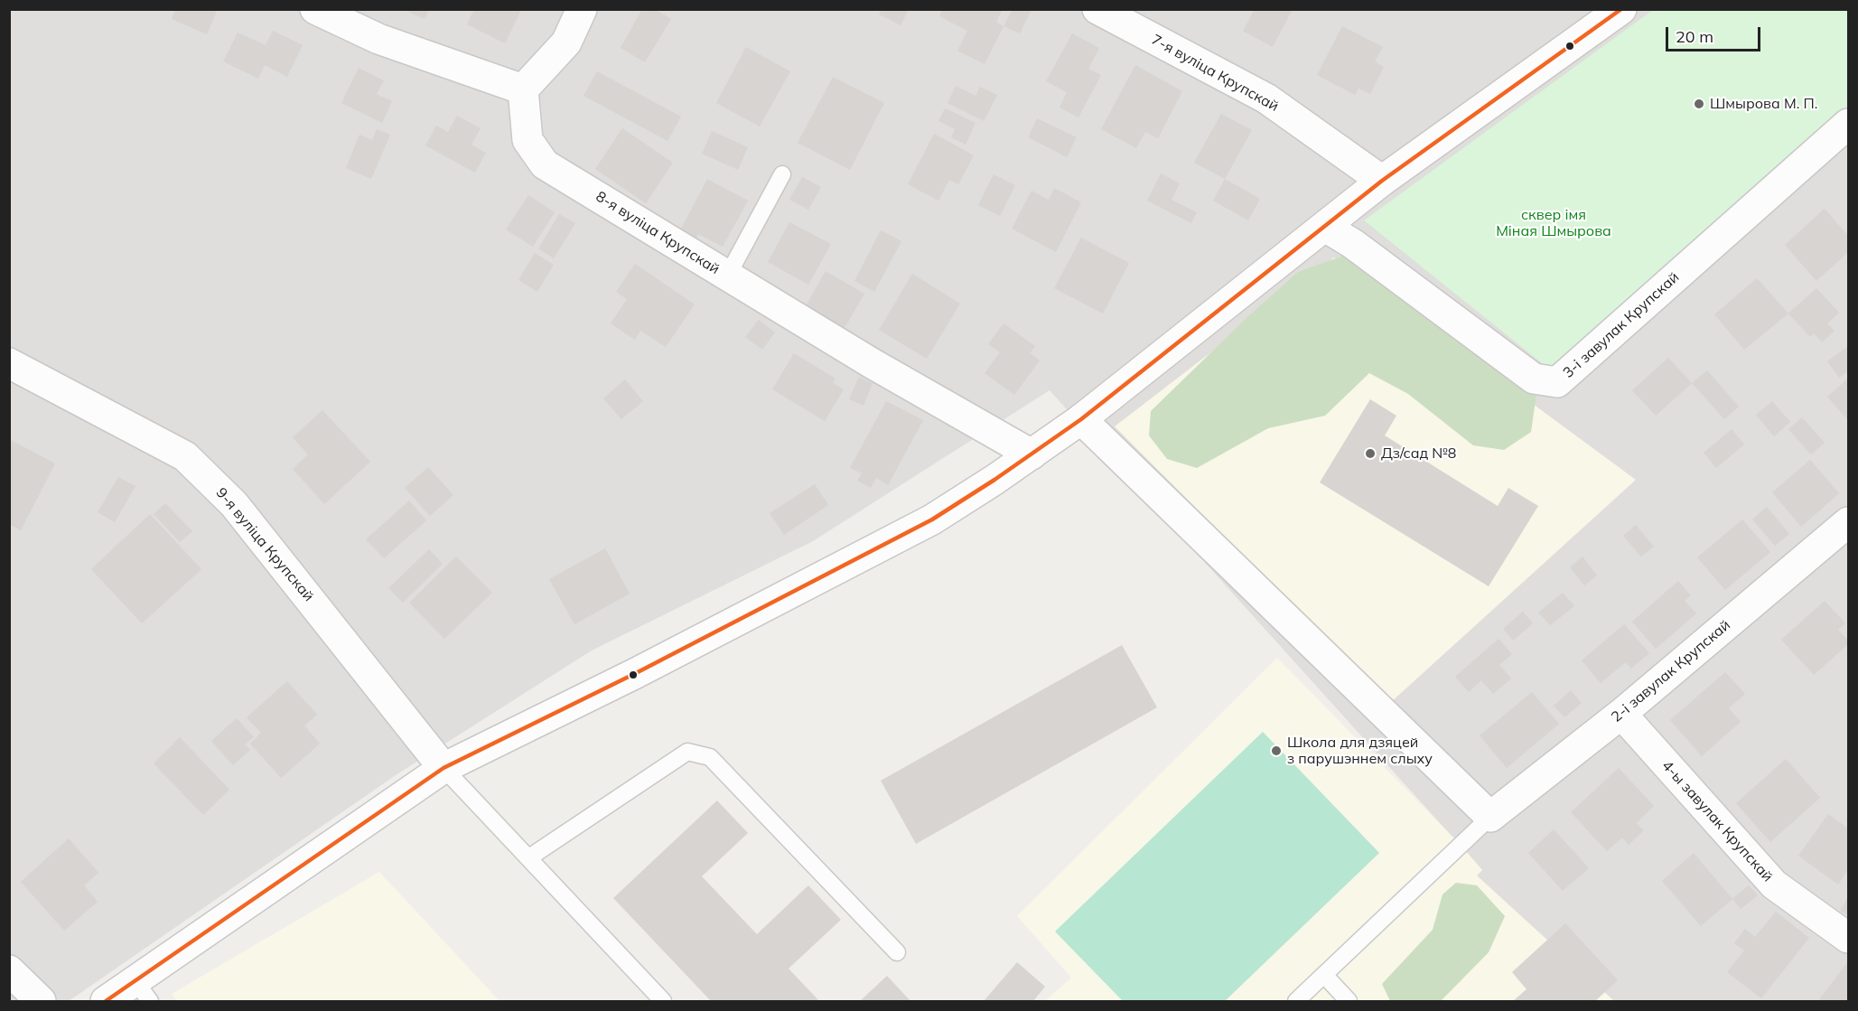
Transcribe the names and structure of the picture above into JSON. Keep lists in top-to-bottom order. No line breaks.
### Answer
{"streets":{"street":["7-я вуліца Крупскай","8-я вуліца Крупскай","3-і завулак Крупскай","9-я вуліца Крупскай","2-і завулак Крупскай","4-ы завулак Крупскай"]},"crossings":[["2-і завулак Крупскай","4-ы завулак Крупскай"]],"parks":["сквер імя Міная Шмырова"],"places":["Шмырова М. П.","Дз/сад №8","Школа для дзяцей з парушэннем слыху"],"scale_bar":"20 m"}
